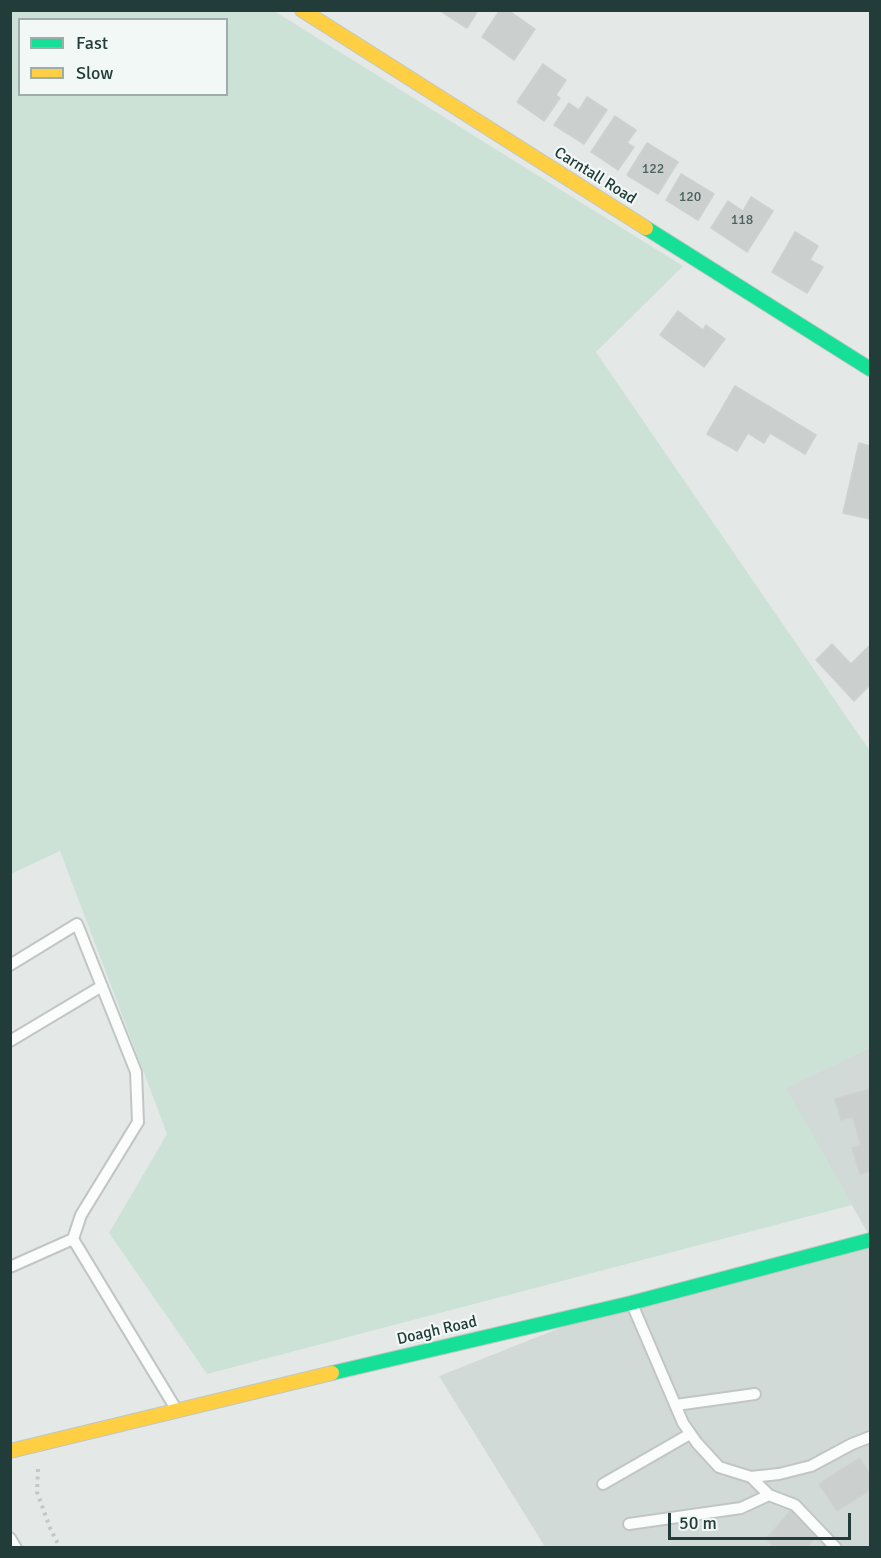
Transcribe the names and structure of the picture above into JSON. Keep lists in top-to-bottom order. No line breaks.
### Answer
{"streets":{"main road":["Carntall Road","Doagh Road"]},"house_numbers":["122","120","118"],"legend":["Fast","Slow"],"scale_bar":"50 m"}
